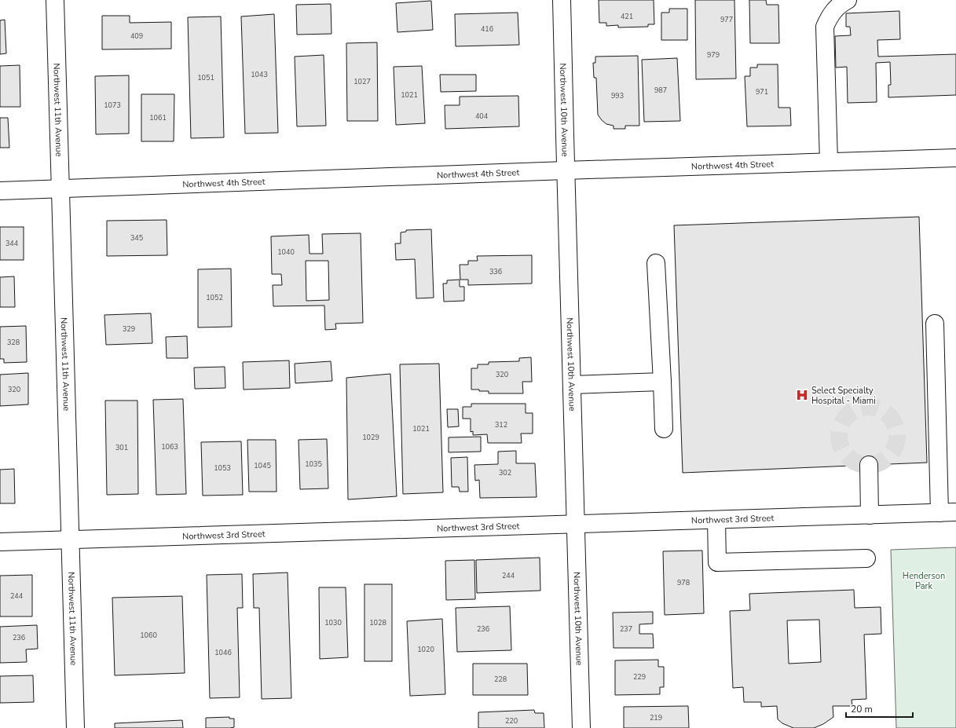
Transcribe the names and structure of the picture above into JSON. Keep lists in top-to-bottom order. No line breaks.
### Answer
{"streets":{"street":["Northwest 11th Avenue","Northwest 10th Avenue","Northwest 4th Street","Northwest 3rd Street"]},"crossings":[["Northwest 11th Avenue","Northwest 4th Street"],["Northwest 11th Avenue","Northwest 3rd Street"],["Northwest 10th Avenue","Northwest 4th Street"],["Northwest 10th Avenue","Northwest 3rd Street"]],"parks":["Henderson Park"],"places":{"hospital":["Select Specialty Hospital - Miami"]},"house_numbers":["421","977","416","409","979","1043","1051","1027","987","971","1021","993","1073","404","1061","345","344","1040","336","1052","329","328","320","320","312","1021","1029","1063","301","1035","1045","1053","302","244","978","244","1030","1028","236","237","1060","236","1020","1046","229","228","219","220"],"scale_bar":"20 m"}
